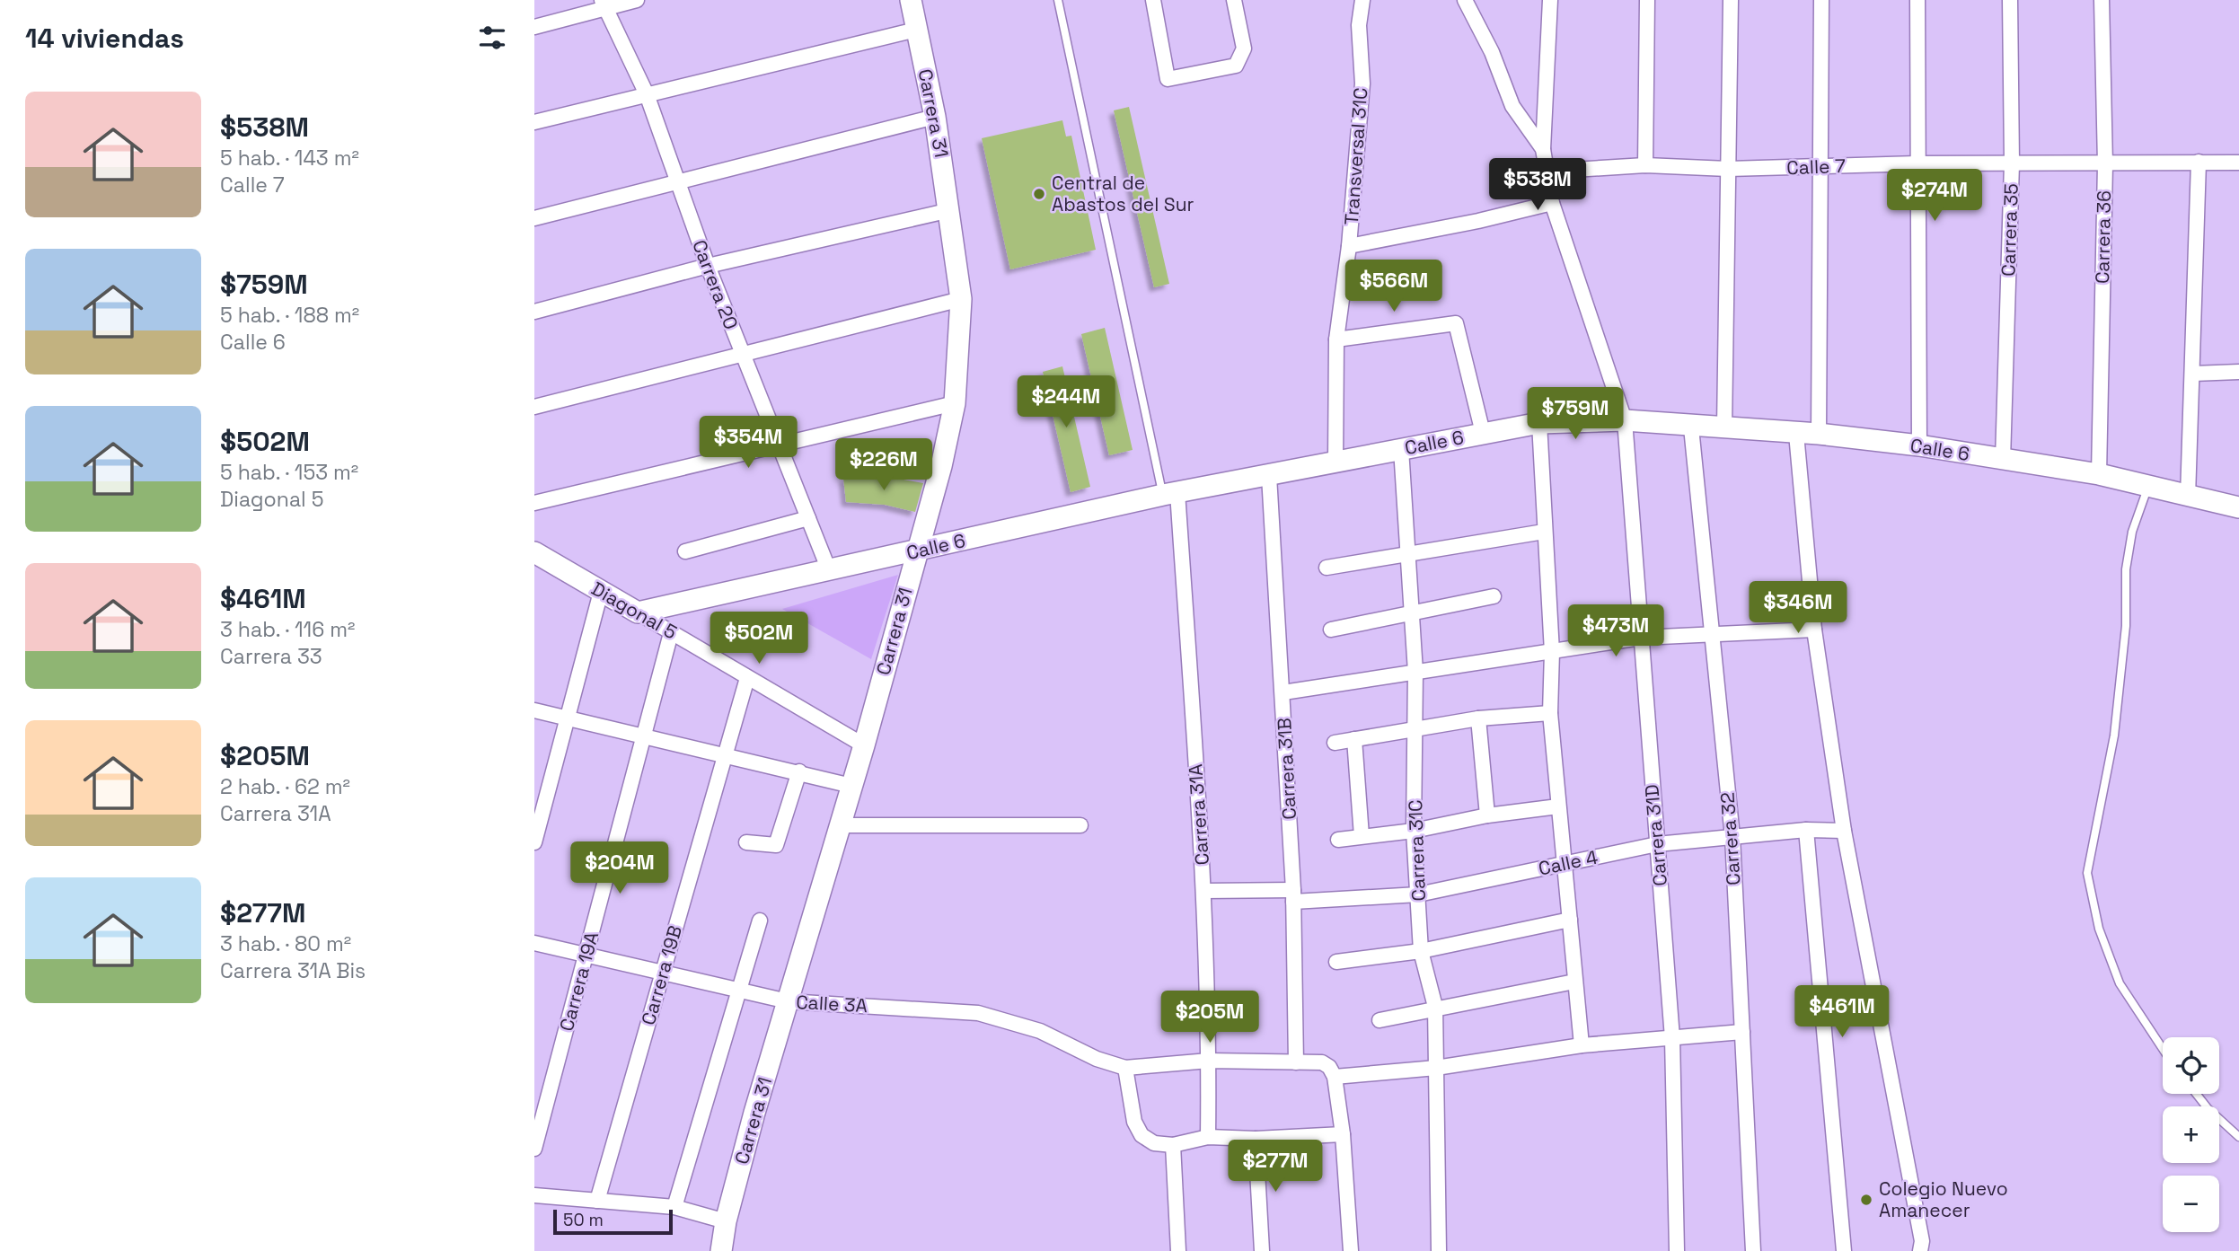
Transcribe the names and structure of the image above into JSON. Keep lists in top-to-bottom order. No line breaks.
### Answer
{"streets":{"street":["Carrera 31","Transversal 31C","Calle 7","Carrera 35","Carrera 36","Carrera 20","Calle 6","Diagonal 5","Carrera 31B","Carrera 31A","Carrera 31D","Carrera 32","Carrera 31C","Calle 4","Carrera 19B","Carrera 19A","Calle 3A"]},"crossings":[["Carrera 31","Calle 6"],["Carrera 31","Diagonal 5"],["Carrera 31","Calle 3A"],["Transversal 31C","Calle 6"],["Calle 7","Carrera 35"],["Calle 7","Carrera 36"],["Calle 7","Carrera 31D"],["Carrera 35","Calle 6"],["Carrera 36","Calle 6"],["Carrera 20","Calle 6"],["Calle 6","Diagonal 5"],["Calle 6","Carrera 31B"],["Calle 6","Carrera 31A"],["Calle 6","Carrera 31D"],["Calle 6","Carrera 32"],["Calle 6","Carrera 31C"],["Diagonal 5","Carrera 19B"],["Diagonal 5","Carrera 19A"],["Carrera 31B","Calle 4"],["Carrera 31A","Calle 4"],["Carrera 31D","Calle 4"],["Carrera 32","Calle 4"],["Carrera 31C","Calle 4"],["Carrera 19B","Calle 3A"],["Carrera 19A","Calle 3A"]],"places":["Central de Abastos del Sur","Colegio Nuevo Amanecer"],"scale_bar":"50 m","page":{"heading":"14 viviendas","list":[{"name":"$538M","note":"5 hab. · 143 m² · Calle 7"},{"name":"$759M","note":"5 hab. · 188 m² · Calle 6"},{"name":"$502M","note":"5 hab. · 153 m² · Diagonal 5"},{"name":"$461M","note":"3 hab. · 116 m² · Carrera 33"},{"name":"$205M","note":"2 hab. · 62 m² · Carrera 31A"},{"name":"$277M","note":"3 hab. · 80 m² · Carrera 31A Bis"}],"price":["$538M","$274M","$566M","$244M","$759M","$354M","$226M","$346M","$473M","$502M","$204M","$461M","$205M","$277M"],"map_buttons":["+","−"],"scale":"50 m"}}
